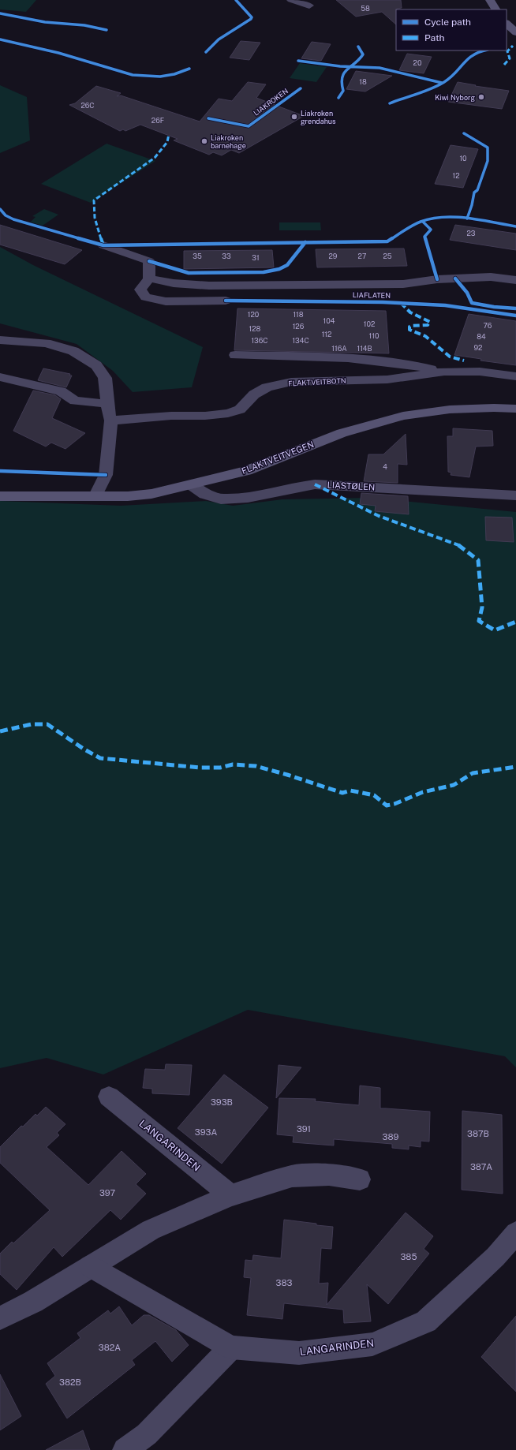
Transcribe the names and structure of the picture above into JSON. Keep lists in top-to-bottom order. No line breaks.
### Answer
{"streets":{"main road":["FLAKTVEITVEGEN"],"street":["LIAFLATEN","FLAKTVEITBOTN","LIASTØLEN","LANGARINDEN"],"cycle path":["LIAKROKEN"]},"crossings":[["FLAKTVEITVEGEN","LIASTØLEN"]],"places":["Kiwi Nyborg","Liakroken grendahus","Liakroken barnehage"],"house_numbers":["58","20","18","26C","26F","10","12","23","35","33","29","27","25","31","120","118","104","102","76","126","128","112","110","84","136C","134C","92","116A","114B","4","393B","391","393A","387B","389","387A","397","385","383","382A","382B"],"legend":["Cycle path","Path"]}
